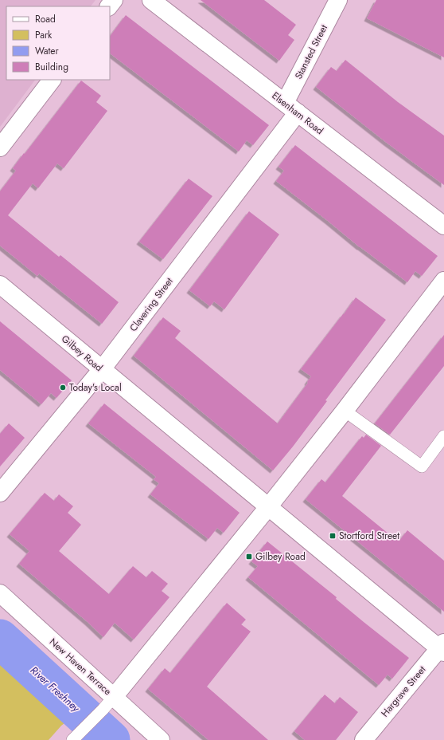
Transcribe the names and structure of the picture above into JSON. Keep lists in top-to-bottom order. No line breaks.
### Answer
{"streets":{"street":["Stansted Street","Elsenham Road","Clavering Street","Gilbey Road","New Haven Terrace","Hargrave Street"]},"crossings":[["Stansted Street","Elsenham Road"],["Stansted Street","Clavering Street"],["Elsenham Road","Clavering Street"],["Clavering Street","Gilbey Road"],["Gilbey Road","Hargrave Street"]],"water":["River Freshney"],"places":{"other":["Today's Local"],"transit":["Stortford Street","Gilbey Road"]},"legend":["Road","Park","Water","Building"]}
